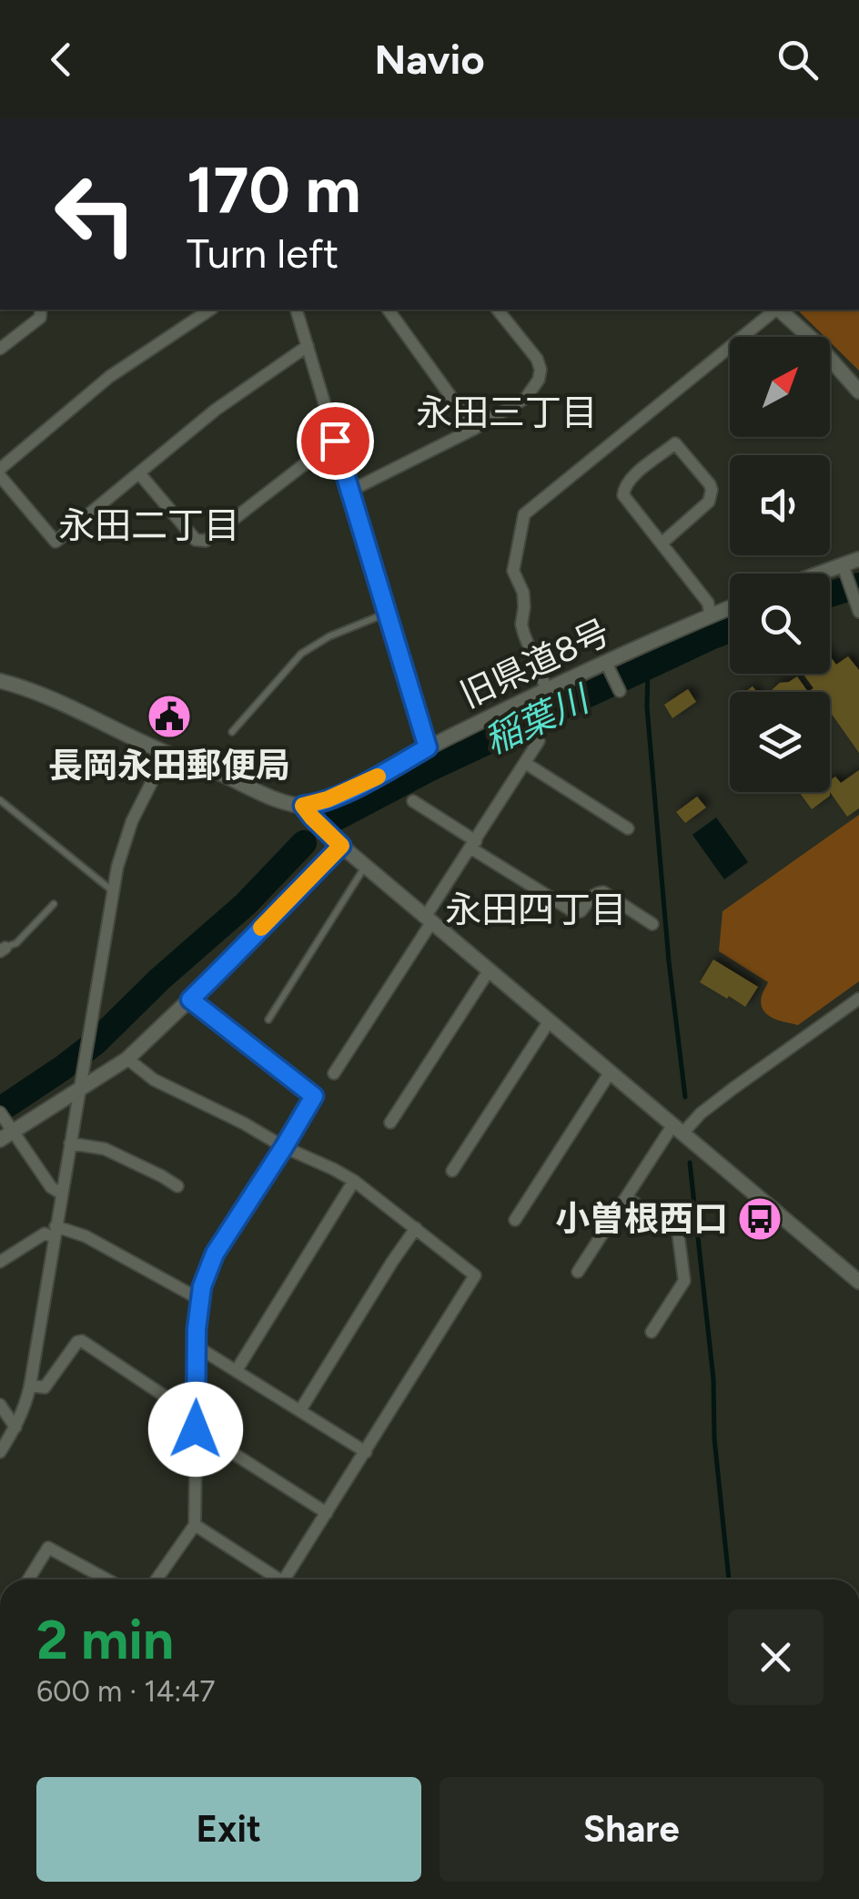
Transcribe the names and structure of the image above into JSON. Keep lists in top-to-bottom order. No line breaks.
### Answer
{"streets":{"street":["旧県道8号"]},"districts":["永田三丁目","永田二丁目","永田四丁目"],"water":["稲葉川"],"places":{"public building":["長岡永田郵便局"],"bus stop":["小曽根西口"]},"north":"top right","page":{"header":"Navio","turn":["170 m","Turn left"],"heading":["2 min","600 m · 14:47"],"buttons":["Exit","Share"]}}
